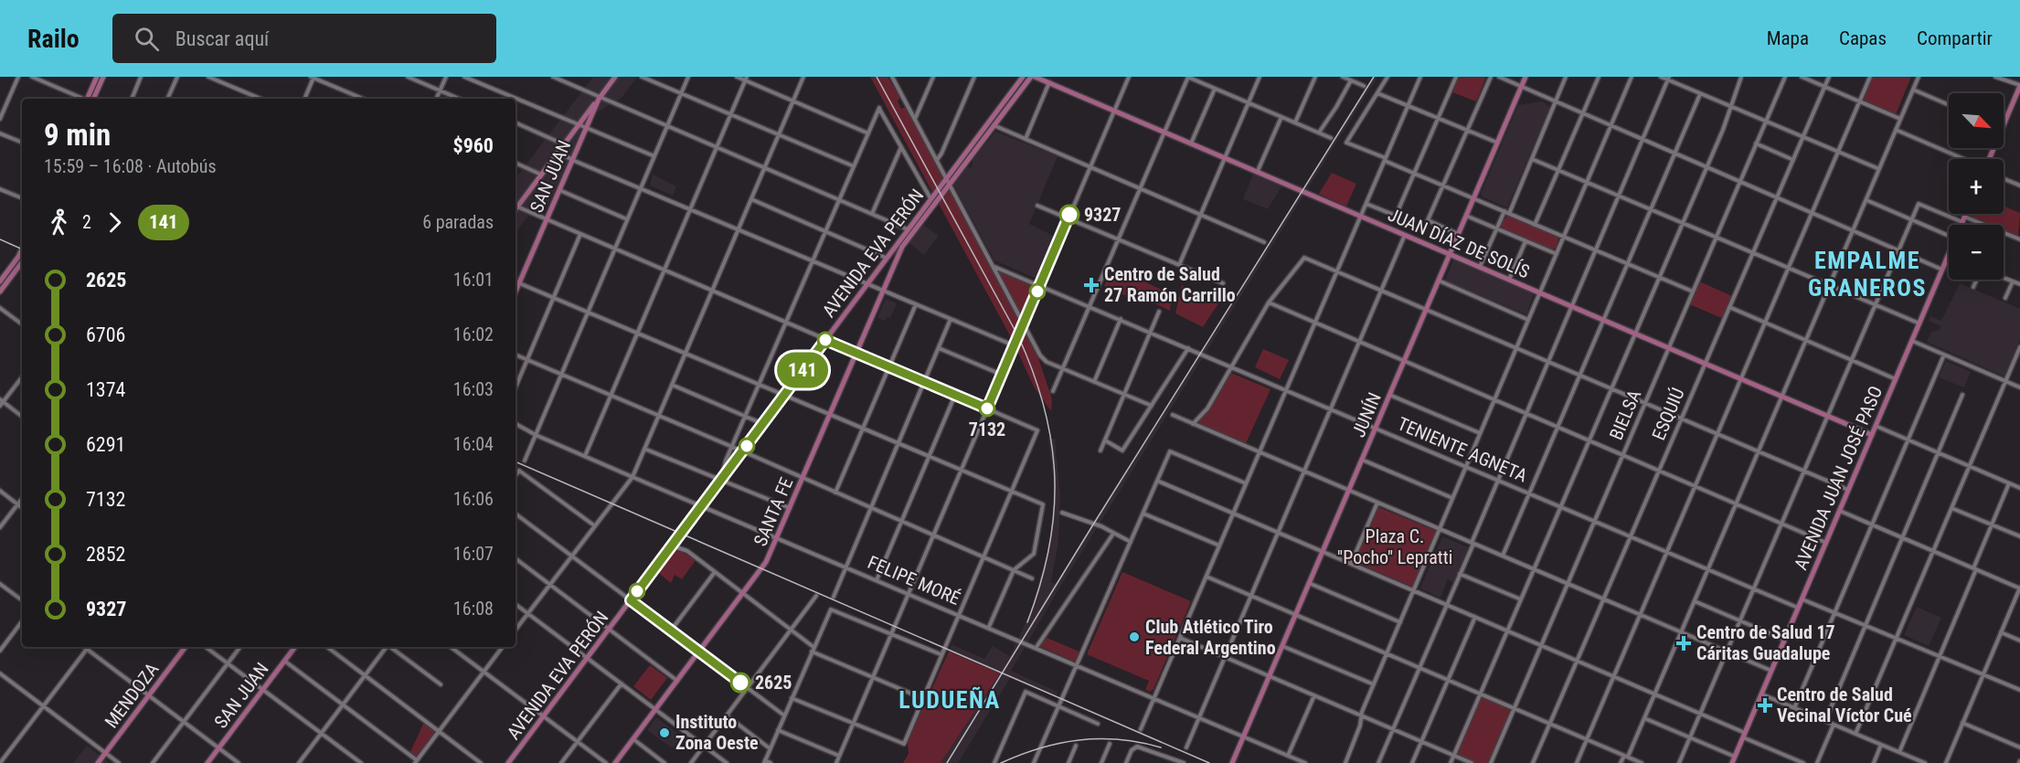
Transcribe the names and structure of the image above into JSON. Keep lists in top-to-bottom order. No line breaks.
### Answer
{"streets":{"main road":["SAN JUAN","JUAN DÍAZ DE SOLÍS","AVENIDA EVA PERÓN","JUNÍN","AVENIDA JUAN JOSÉ PASO","SANTA FE","MENDOZA"],"street":["ESQUIÚ","BIELSA","TENIENTE AGNETA","FELIPE MORÉ"]},"crossings":[["JUAN DÍAZ DE SOLÍS","AVENIDA EVA PERÓN"],["JUAN DÍAZ DE SOLÍS","ESQUIÚ"],["JUAN DÍAZ DE SOLÍS","JUNÍN"],["JUAN DÍAZ DE SOLÍS","BIELSA"],["JUAN DÍAZ DE SOLÍS","AVENIDA JUAN JOSÉ PASO"],["AVENIDA EVA PERÓN","SANTA FE"],["AVENIDA EVA PERÓN","FELIPE MORÉ"],["ESQUIÚ","TENIENTE AGNETA"],["JUNÍN","TENIENTE AGNETA"],["JUNÍN","FELIPE MORÉ"],["BIELSA","TENIENTE AGNETA"],["TENIENTE AGNETA","AVENIDA JUAN JOSÉ PASO"],["SANTA FE","FELIPE MORÉ"]],"districts":["EMPALME GRANEROS","LUDUEÑA"],"parks":["Plaza C. \"Pocho\" Lepratti"],"places":{"other":["9327","7132","Club Atlético Tiro Federal Argentino","2625","Instituto Zona Oeste"],"health":["Centro de Salud 27 Ramón Carrillo","Centro de Salud 17 Cáritas Guadalupe","Centro de Salud Vecinal Víctor Cué"]},"lines":["bus line 141"],"north":"bottom right","page":{"header":"Railo","search":"Buscar aquí","nav":["Mapa","Capas","Compartir"],"on_map":"141","map_buttons":["+","−"],"heading":["9 min","15:59 – 16:08 · Autobús","$960"],"legs":["2","141","6 paradas"],"list":[{"name":"2625","value":"16:01"},{"name":"6706","value":"16:02"},{"name":"1374","value":"16:03"},{"name":"6291","value":"16:04"},{"name":"7132","value":"16:06"},{"name":"2852","value":"16:07"},{"name":"9327","value":"16:08"}]}}
